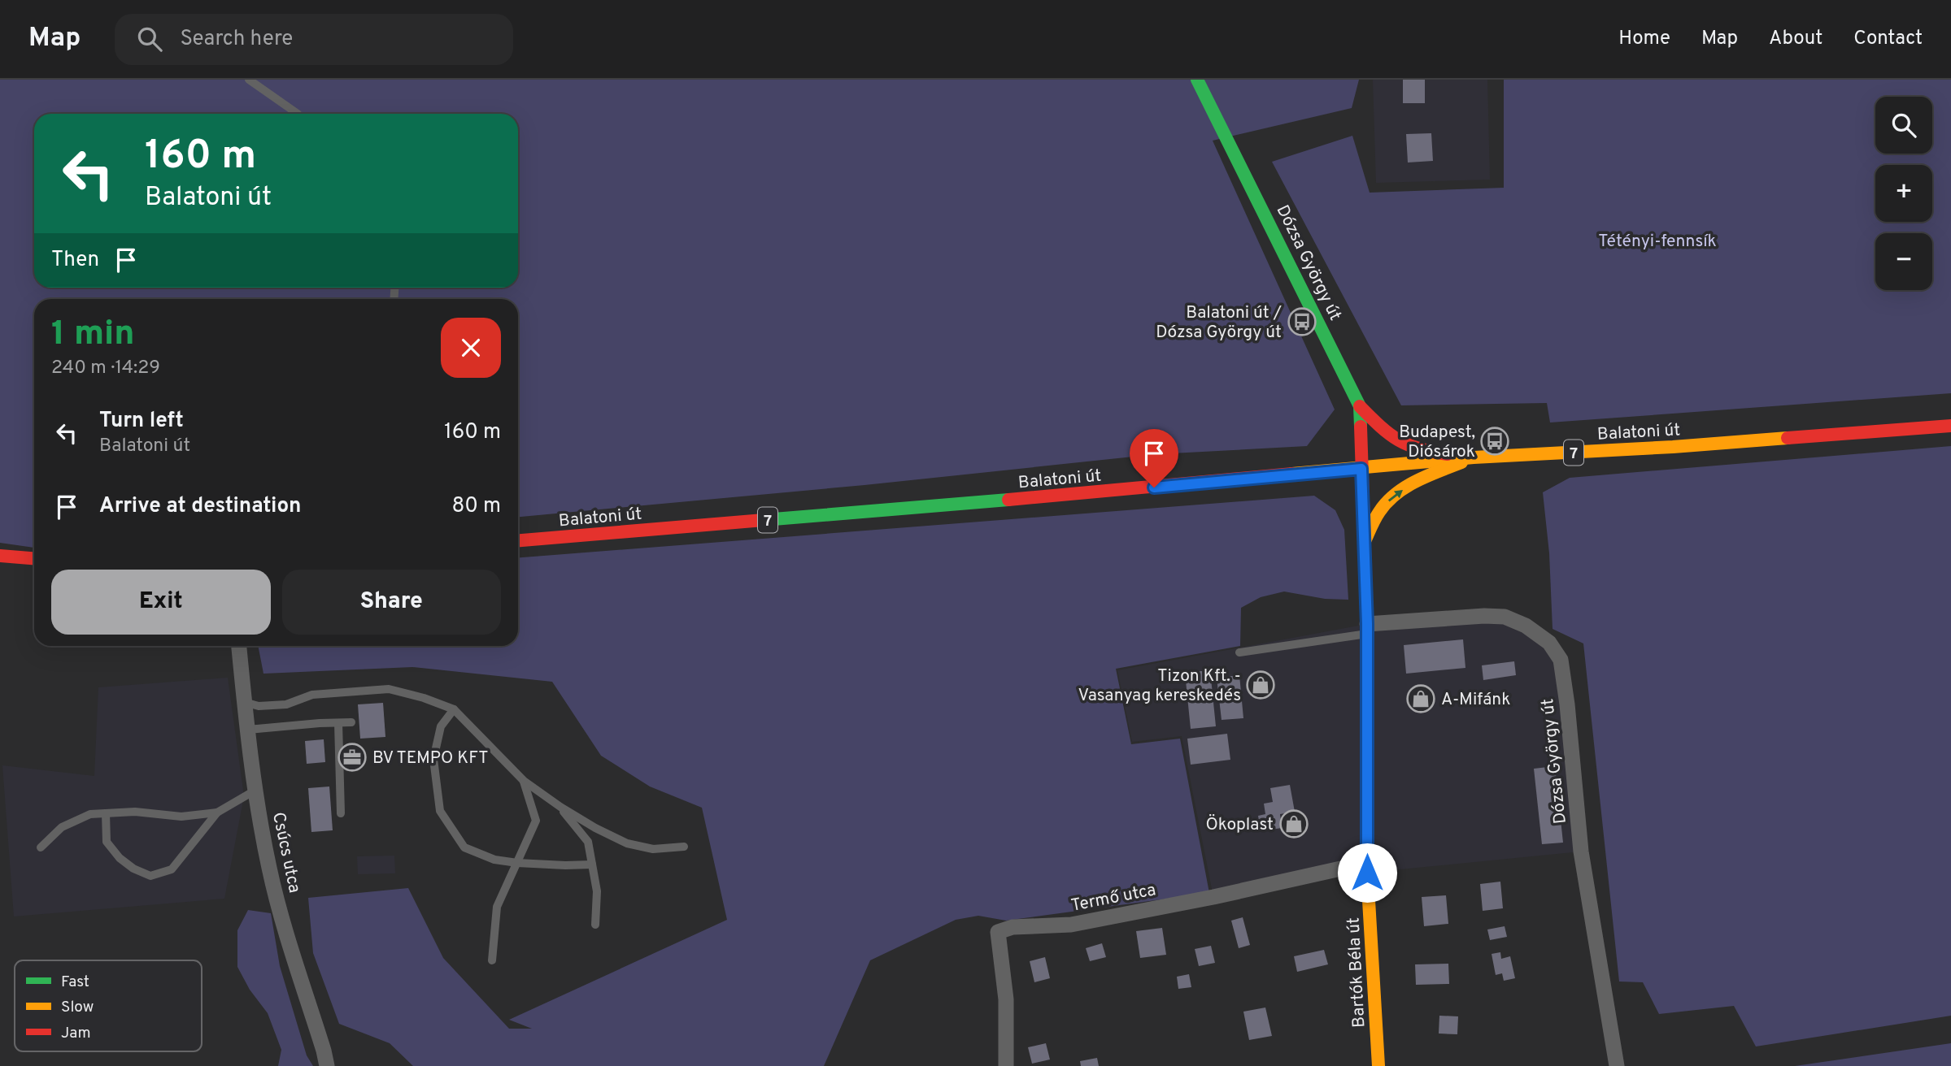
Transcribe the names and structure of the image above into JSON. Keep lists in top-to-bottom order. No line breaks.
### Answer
{"streets":{"main road":["Dózsa György út","Balatoni út","7","Bartók Béla út"],"street":["Csúcs utca","Termő utca"]},"crossings":[["Dózsa György út","Balatoni út"],["Dózsa György út","Bartók Béla út"],["Balatoni út","Bartók Béla út"],["Termő utca","Bartók Béla út"]],"parks":["Tétényi-fennsík"],"places":{"bus stop":["Balatoni út / Dózsa György út","Budapest, Diósárok"],"shop":["Tizon Kft. - Vasanyag kereskedés","A-Mifánk","Ökoplast"],"office":["BV TEMPO KFT"]},"legend":["Fast","Slow","Jam"],"page":{"header":"Map","search":"Search here","nav":["Home","Map","About","Contact"],"map_buttons":["+","−"],"turn":["160 m","Balatoni út"],"then":"Then","heading":["1 min","240 m · 14:29"],"list":[{"name":"Turn left","note":"Balatoni út","value":"160 m"},{"name":"Arrive at destination","value":"80 m"}],"buttons":["Exit","Share"]}}
